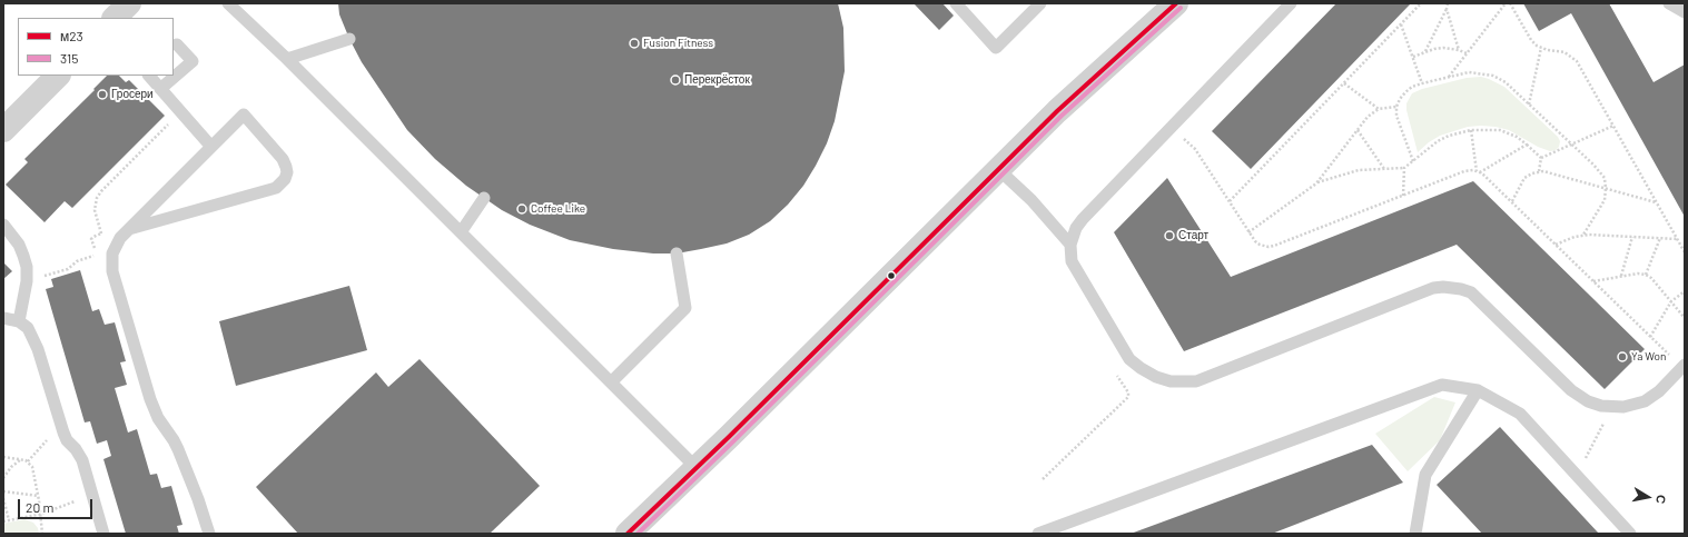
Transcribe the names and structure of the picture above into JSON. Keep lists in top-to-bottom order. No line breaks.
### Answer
{"places":["Fusion Fitness","Перекрёсток","Гросери","Coffee Like","Старт","Ya Won"],"lines":["transit line м23","transit line 315"],"legend":["м23","315"],"scale_bar":"20 m","north":"right"}
